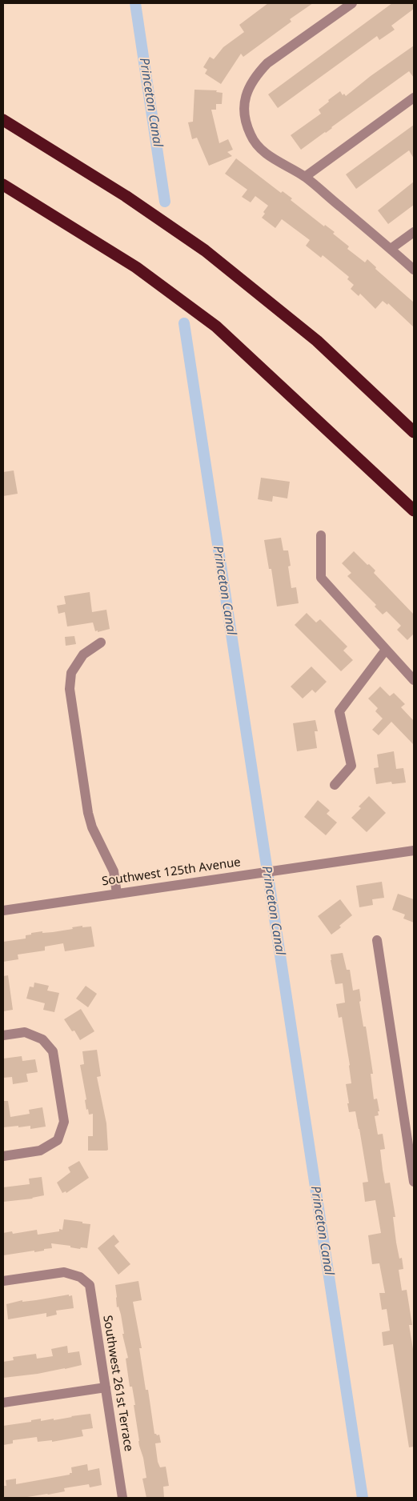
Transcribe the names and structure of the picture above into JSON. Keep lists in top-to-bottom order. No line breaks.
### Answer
{"streets":{"street":["Southwest 125th Avenue","Southwest 261st Terrace"]},"water":["Princeton Canal"]}
